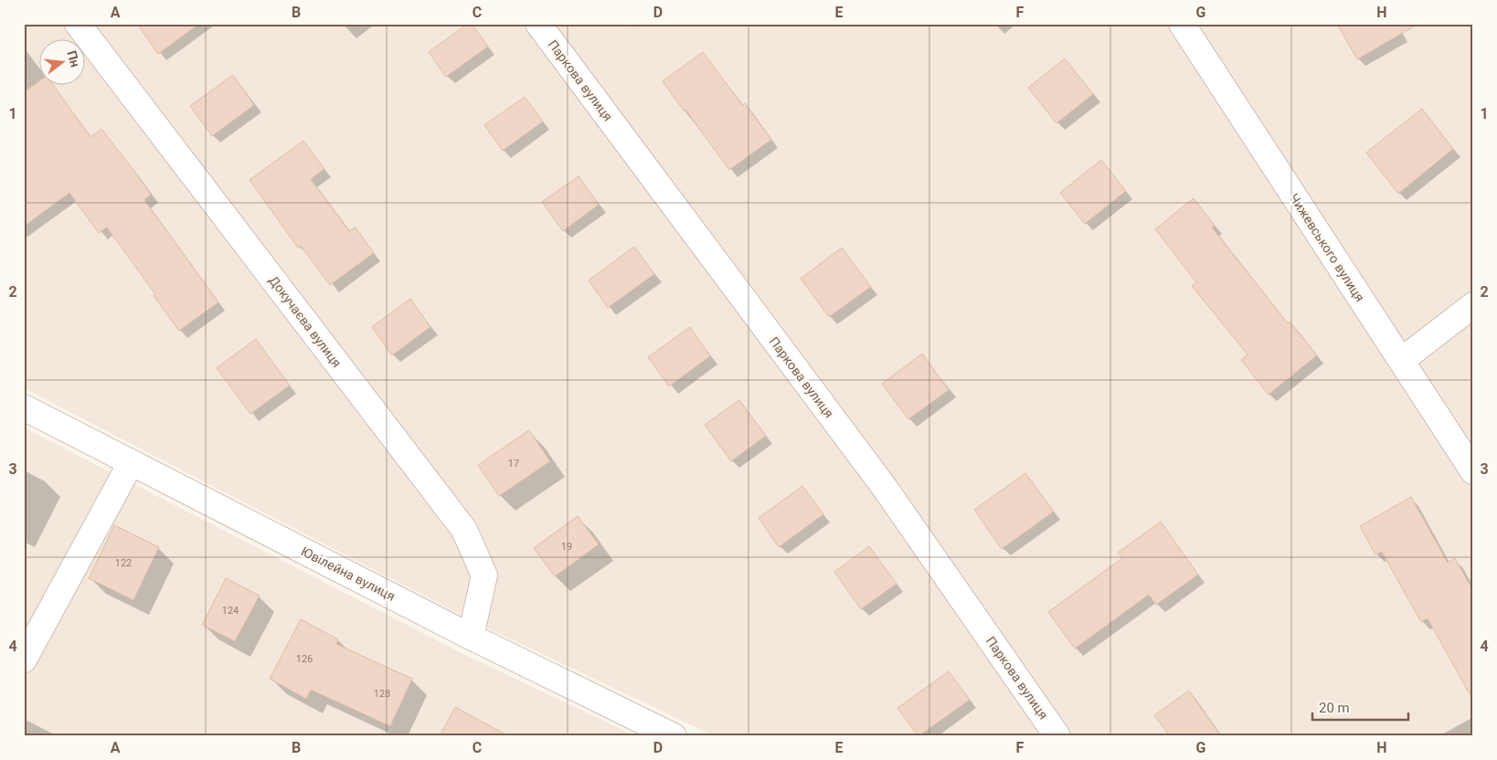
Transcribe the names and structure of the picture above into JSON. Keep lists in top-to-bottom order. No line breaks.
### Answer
{"streets":{"street":["Паркова вулиця","Чижевського вулиця","Докучаєва вулиця","Ювілейна вулиця"]},"crossings":[["Докучаєва вулиця","Ювілейна вулиця"]],"house_numbers":["17","19","122","124","126","128"],"scale_bar":"20 m","north":"right","grid":{"columns":["A","B","C","D","E","F","G","H"],"rows":["1","2","3","4"]}}
